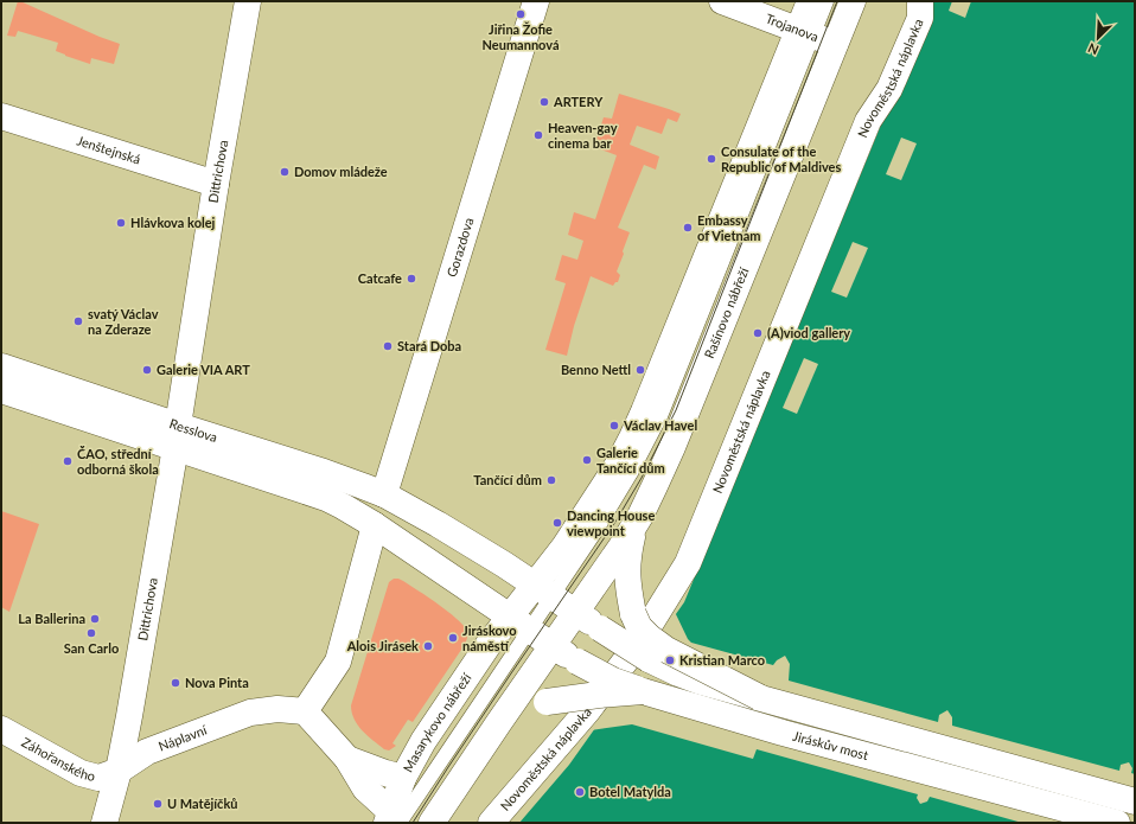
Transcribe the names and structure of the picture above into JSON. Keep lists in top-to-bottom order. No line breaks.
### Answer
{"streets":{"main road":["Trojanova","Novoměstská náplavka","Jenštejnská","Dittrichova","Gorazdova","Rašínovo nábřeží","Resslova","Masarykovo nábřeží","Náplavní","Jiráskův most","Záhořanského"]},"crossings":[["Trojanova","Rašínovo nábřeží"],["Jenštejnská","Dittrichova"],["Dittrichova","Resslova"],["Dittrichova","Náplavní"],["Dittrichova","Záhořanského"],["Gorazdova","Resslova"],["Rašínovo nábřeží","Masarykovo nábřeží"],["Rašínovo nábřeží","Jiráskův most"],["Náplavní","Záhořanského"]],"places":["Jiřina Žofie Neumannová","ARTERY","Heaven-gay cinema bar","Consulate of the Republic of Maldives","Domov mládeže","Hlávkova kolej","Embassy of Vietnam","Catcafe","svatý Václav na Zderaze","(A)viod gallery","Stará Doba","Galerie VIA ART","Benno Nettl","Václav Havel","Galerie Tančící dům","ČAO, střední odborná škola","Tančící dům","Dancing House viewpoint","La Ballerina","San Carlo","Jiráskovo náměstí","Alois Jirásek","Kristian Marco","Nova Pinta","Botel Matylda","U Matějíčků"],"north":"bottom left"}
